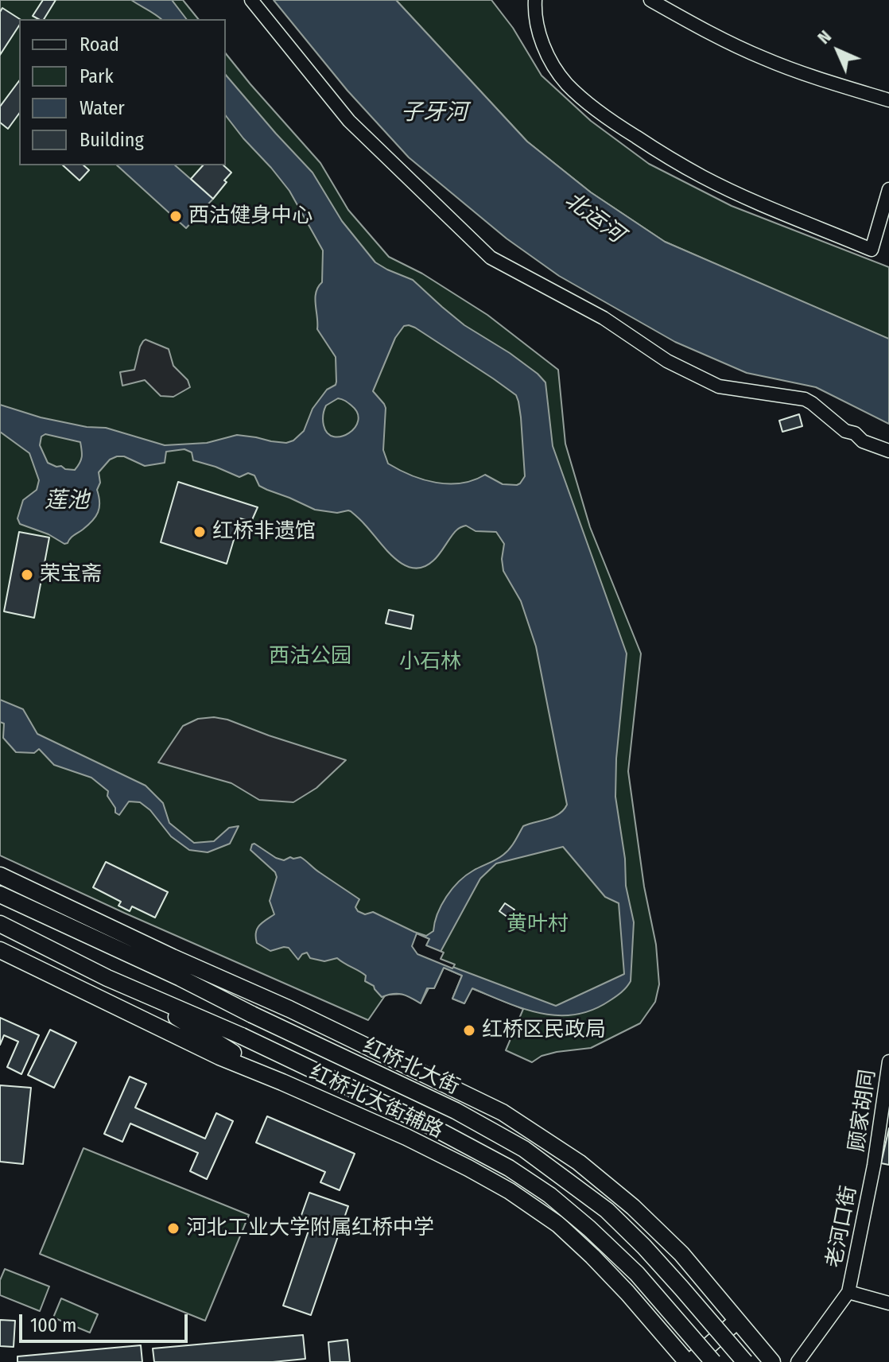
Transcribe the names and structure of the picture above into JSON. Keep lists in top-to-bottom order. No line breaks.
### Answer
{"streets":{"main road":["红桥北大街","红桥北大街辅路"],"street":["顾家胡同","老河口街"]},"crossings":[["顾家胡同","老河口街"]],"water":["子牙河","北运河","莲池"],"parks":["西沽公园","小石林","黄叶村"],"places":["西沽健身中心","红桥非遗馆","荣宝斋","红桥区民政局","河北工业大学附属红桥中学"],"legend":["Road","Park","Water","Building"],"scale_bar":"100 m","north":"top left"}
